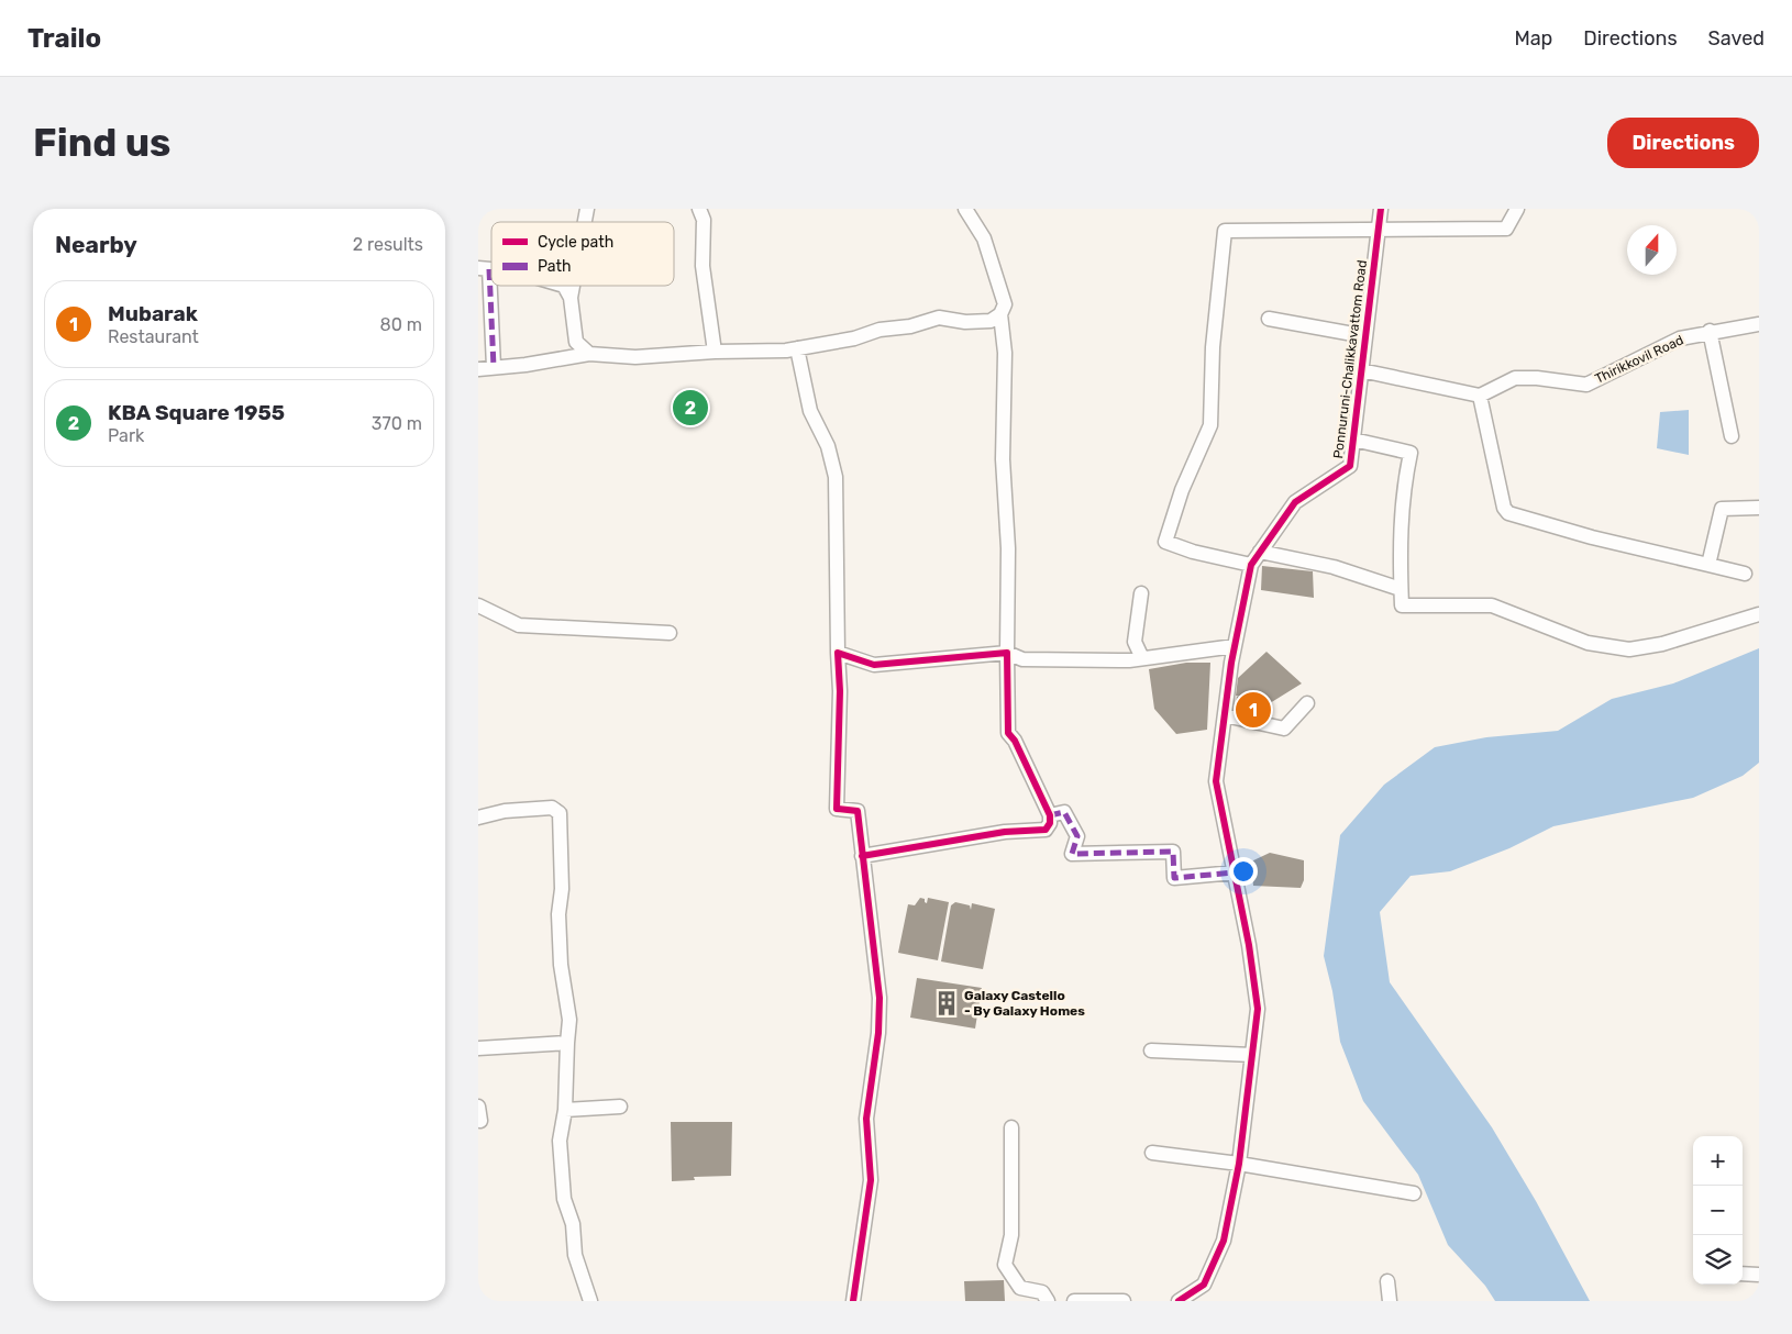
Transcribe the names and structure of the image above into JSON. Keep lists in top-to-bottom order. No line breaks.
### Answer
{"streets":{"street":["Ponnuruni-Chalikkavattom Road","Thirikkovil Road"]},"places":{"building":["Galaxy Castello - By Galaxy Homes"]},"legend":["Cycle path","Path"],"north":"top","page":{"header":"Trailo","nav":["Map","Directions","Saved"],"buttons":"Directions","title":"Find us","heading":["Nearby","2 results"],"list":[{"mark":"1","name":"Mubarak","note":"Restaurant","value":"80 m"},{"mark":"2","name":"KBA Square 1955","note":"Park","value":"370 m"}],"pins":["2","1"],"map_buttons":["+","−"]}}
